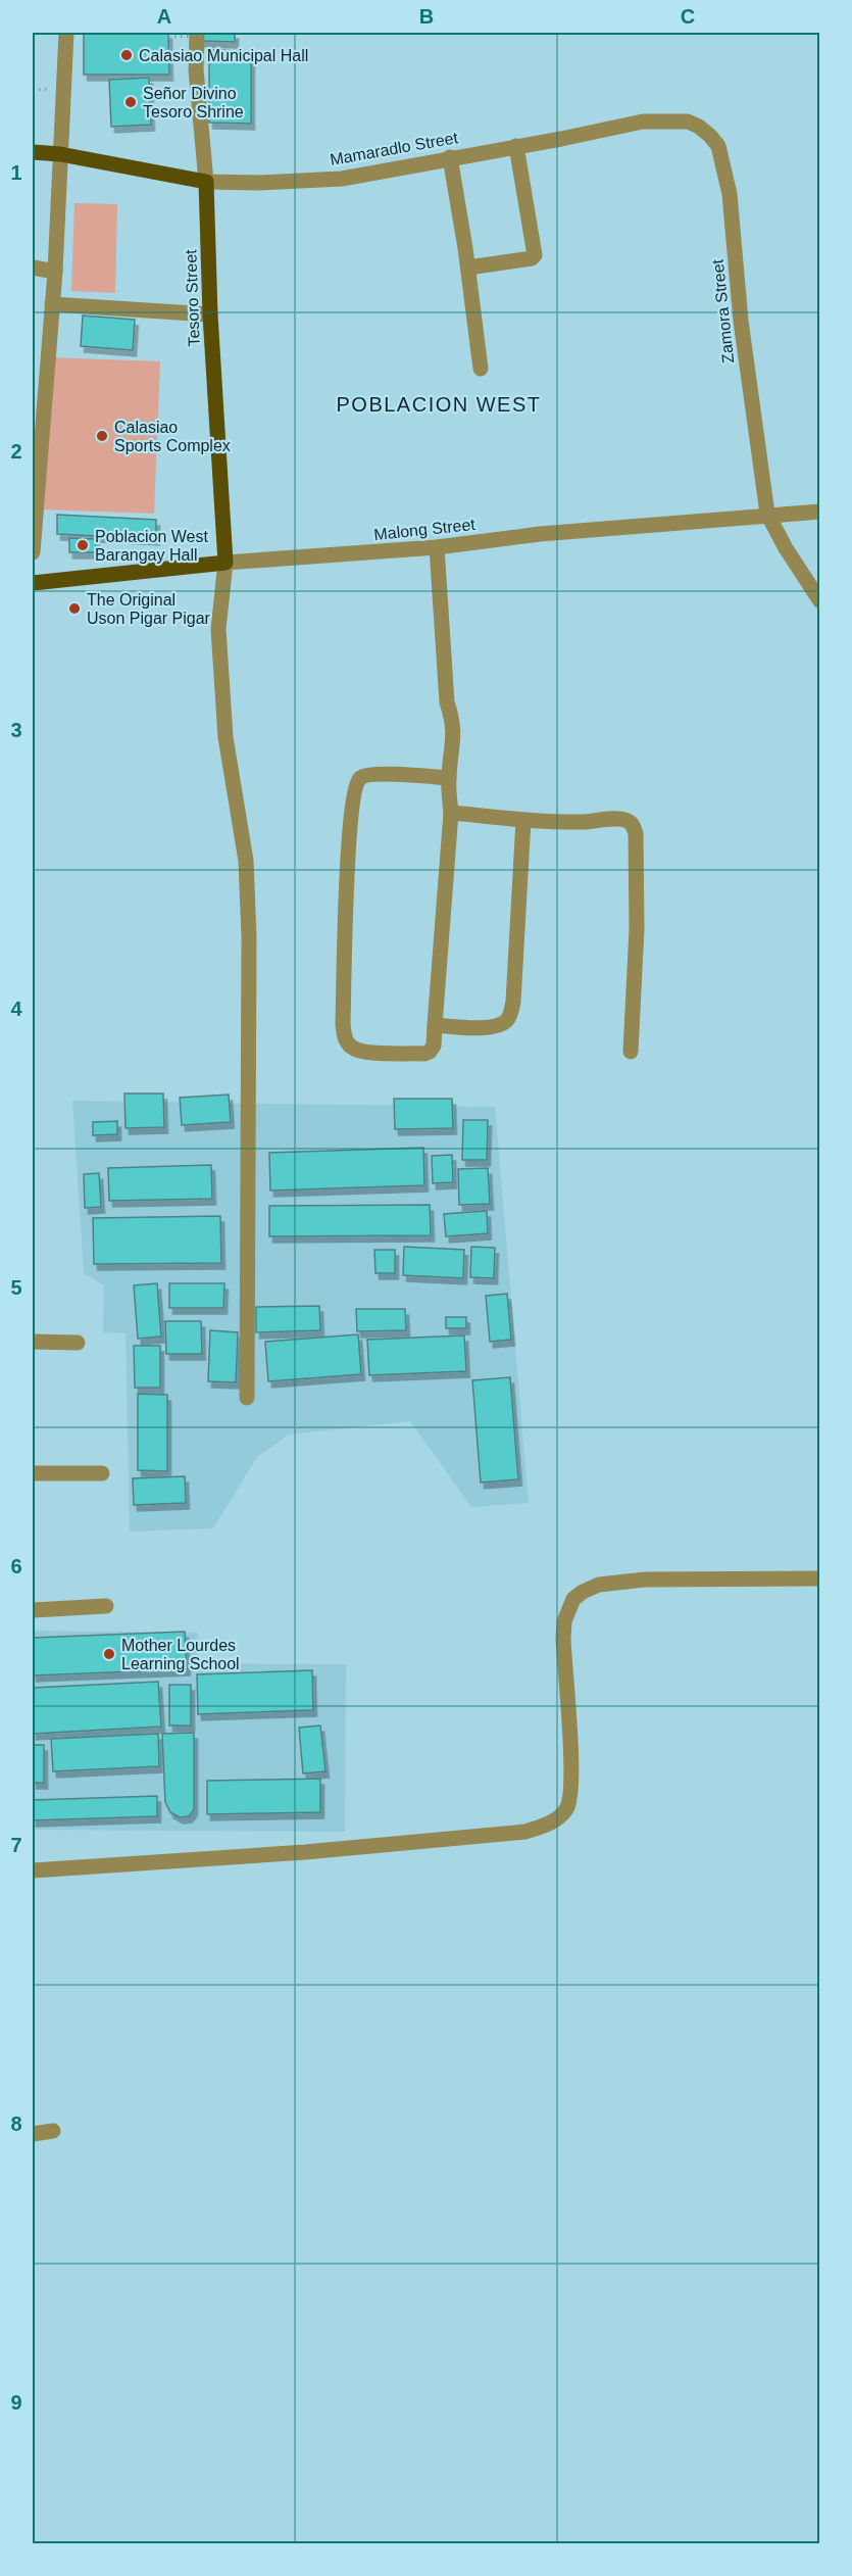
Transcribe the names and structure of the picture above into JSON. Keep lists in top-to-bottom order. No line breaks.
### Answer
{"streets":{"main road":["Mamaradlo Street","Tesoro Street","Malong Street"],"street":["Zamora Street"]},"crossings":[["Mamaradlo Street","Tesoro Street"],["Mamaradlo Street","Zamora Street"],["Tesoro Street","Malong Street"],["Zamora Street","Malong Street"]],"districts":["POBLACION WEST"],"places":["Calasiao Municipal Hall","Señor Divino Tesoro Shrine","Calasiao Sports Complex","Poblacion West Barangay Hall","The Original Uson Pigar Pigar","Mother Lourdes Learning School"],"grid":{"columns":["A","B","C"],"rows":["1","2","3","4","5","6","7","8","9"]}}
